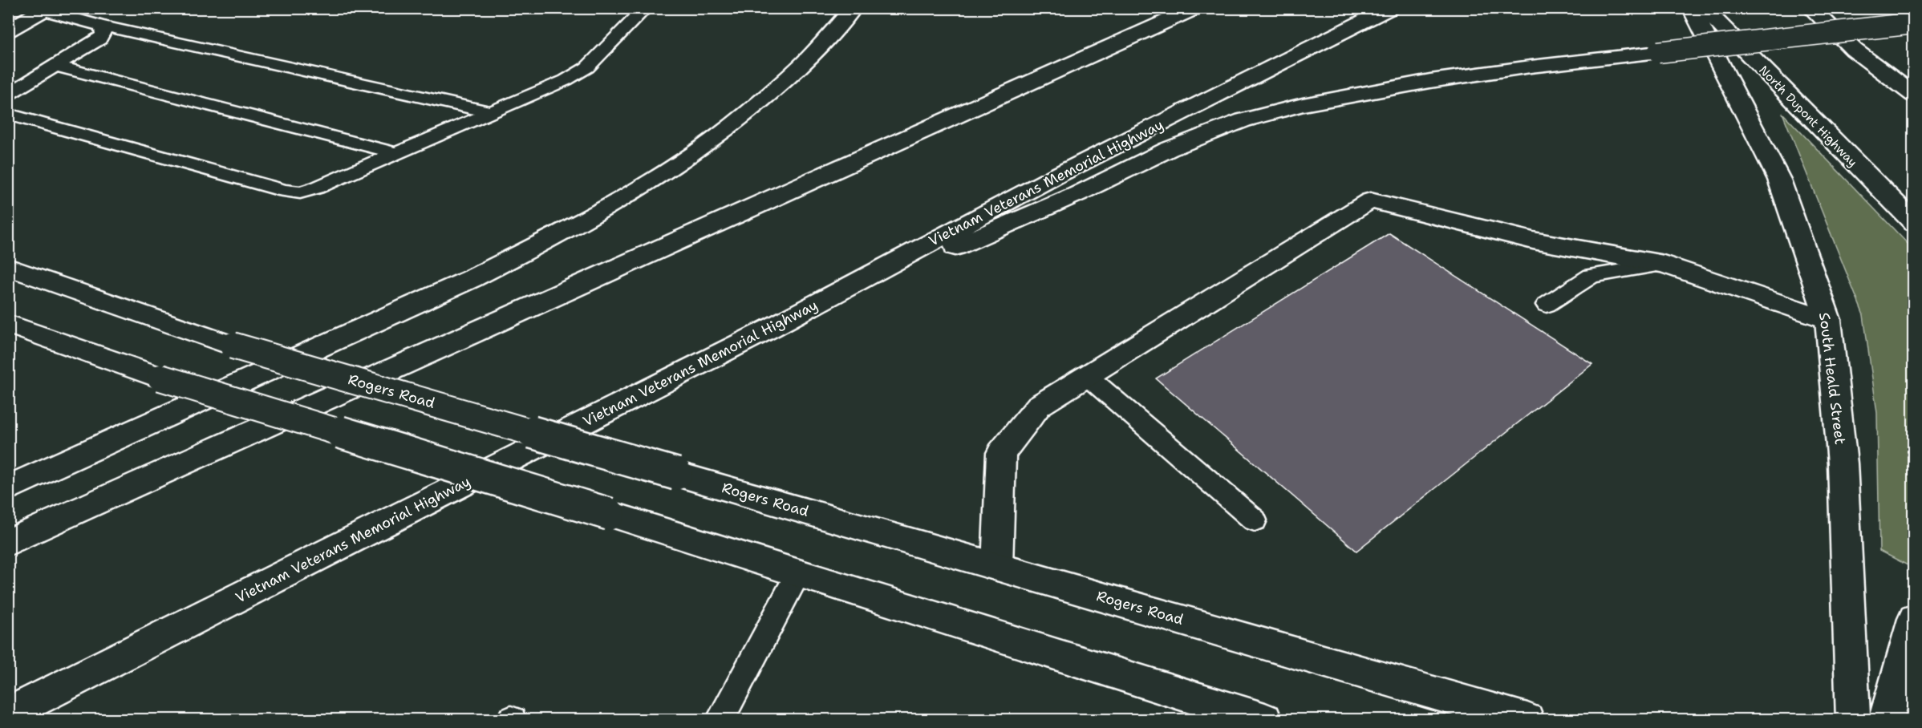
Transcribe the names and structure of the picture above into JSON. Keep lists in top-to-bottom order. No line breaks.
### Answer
{"streets":{"main road":["North Dupont Highway","Vietnam Veterans Memorial Highway","South Heald Street","Rogers Road"]}}
